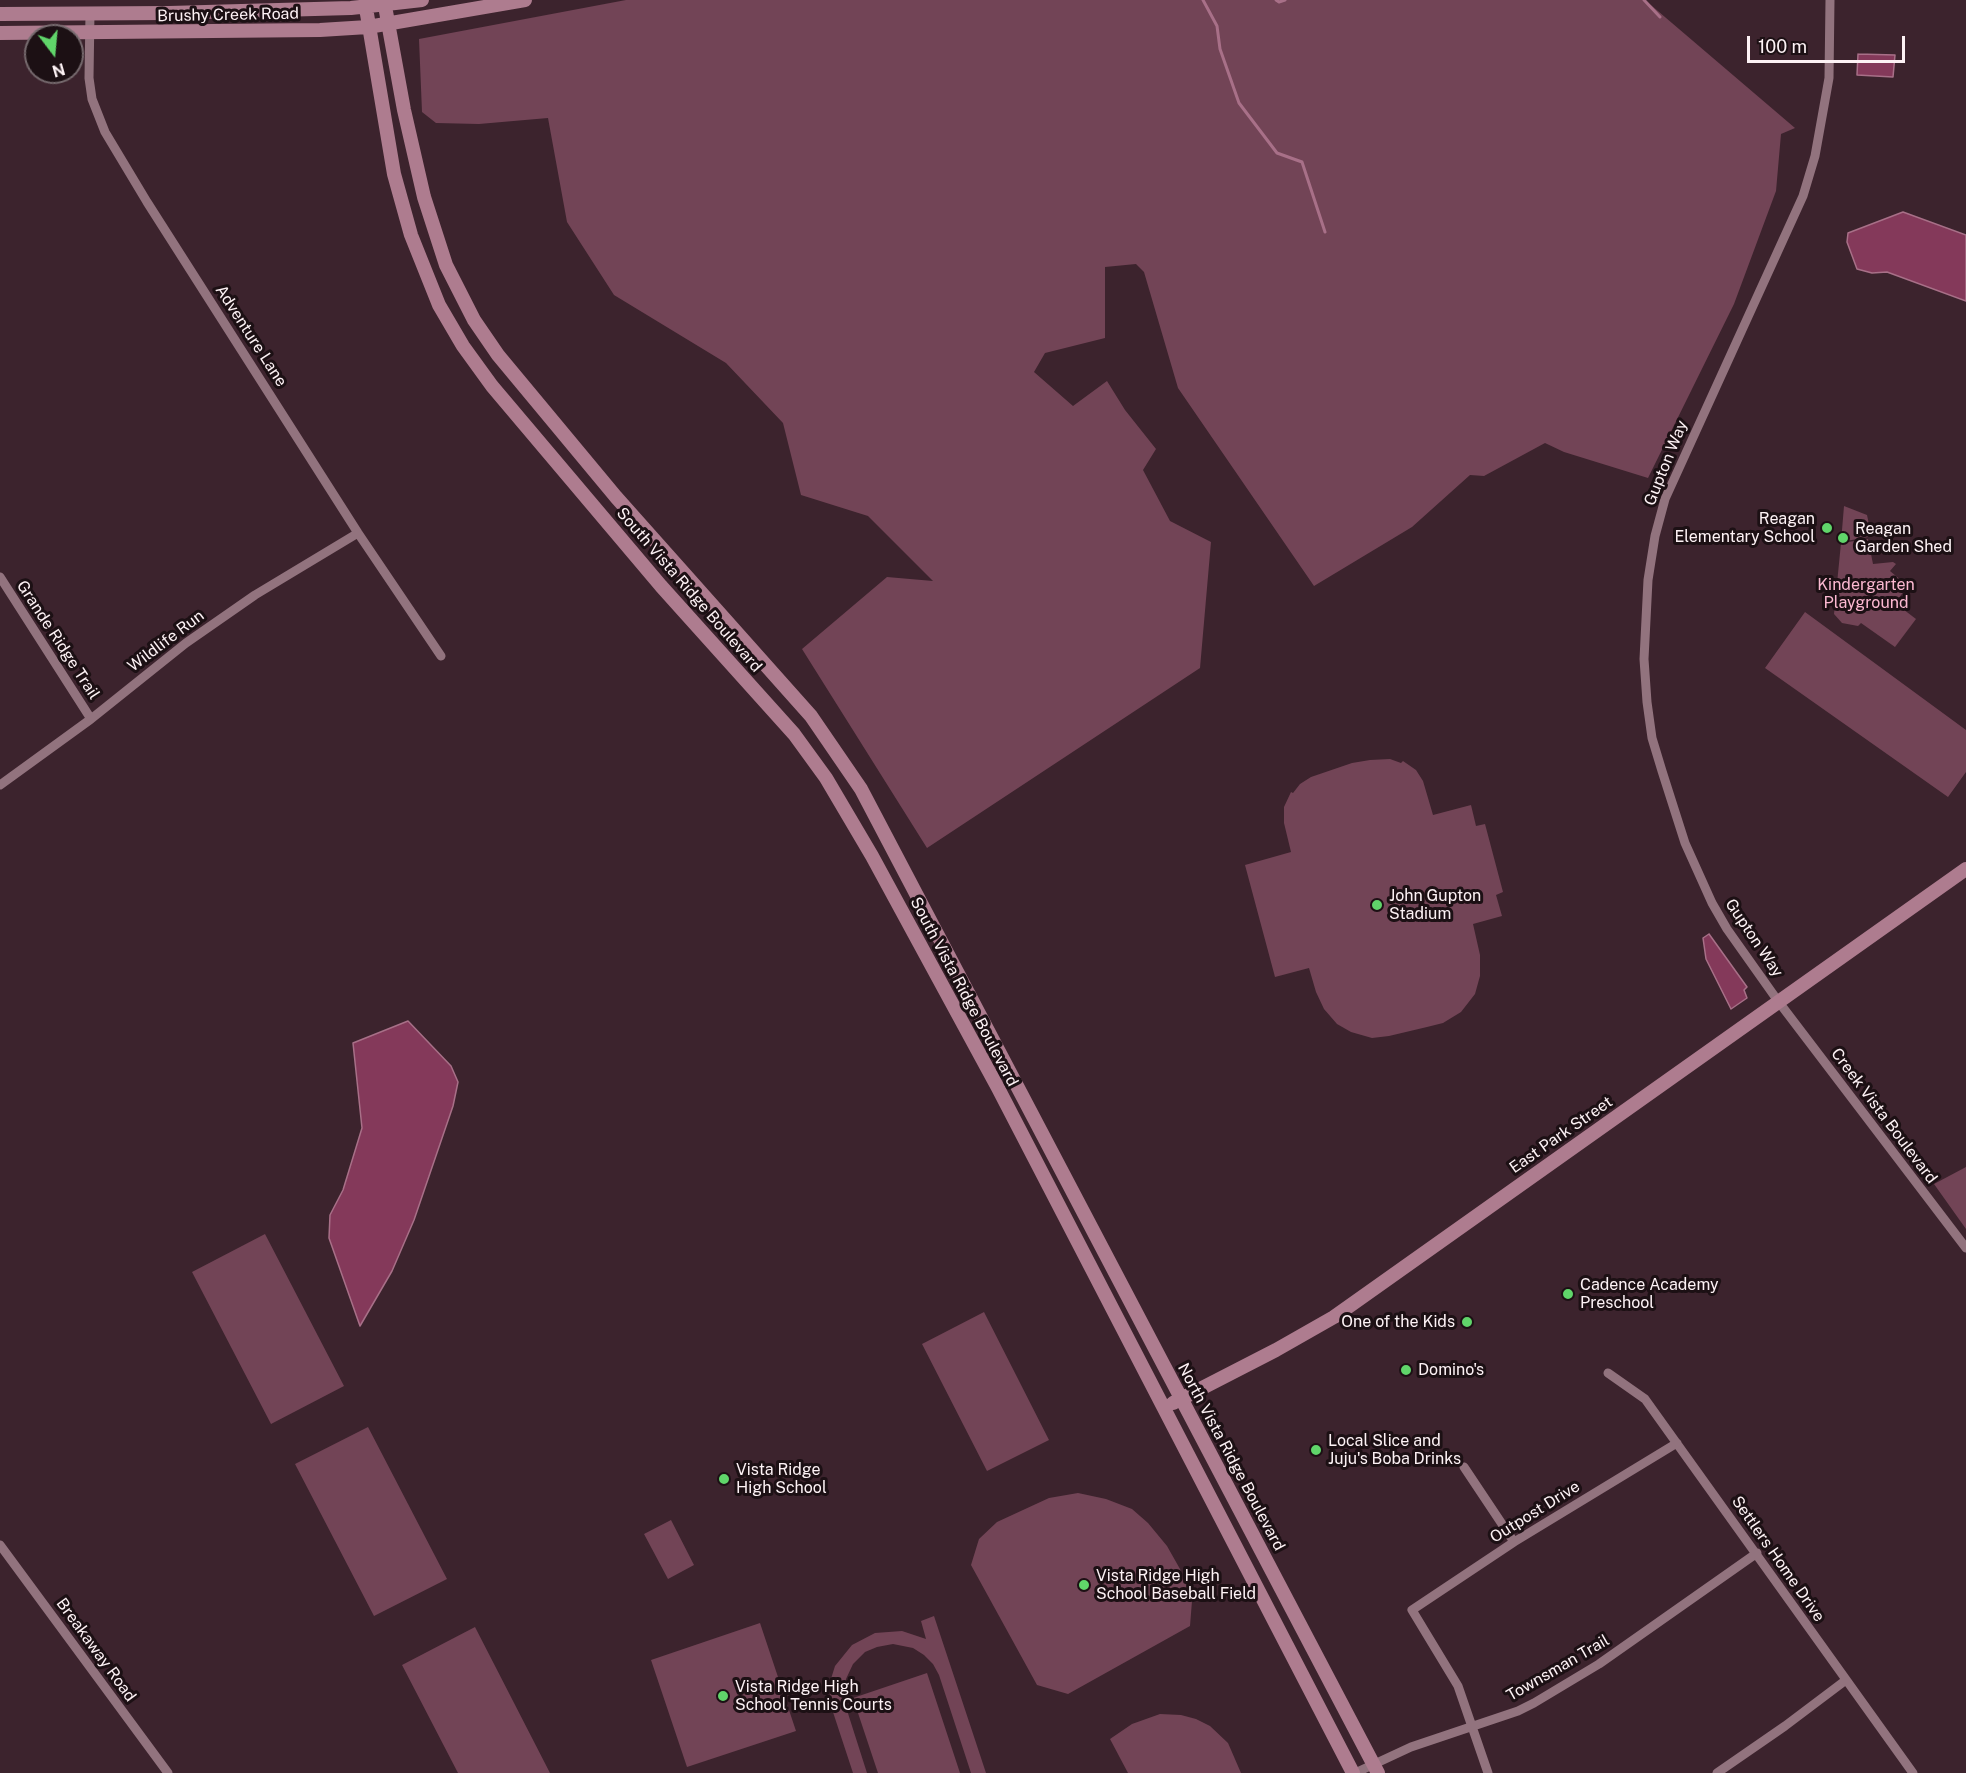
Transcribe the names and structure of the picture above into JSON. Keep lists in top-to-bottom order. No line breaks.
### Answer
{"streets":{"street":["Brushy Creek Road","Adventure Lane","Gupton Way","South Vista Ridge Boulevard","Grande Ridge Trail","Wildlife Run","Creek Vista Boulevard","East Park Street","North Vista Ridge Boulevard","Outpost Drive","Settlers Home Drive","Breakaway Road","Townsman Trail"]},"crossings":[["Brushy Creek Road","Adventure Lane"],["Brushy Creek Road","South Vista Ridge Boulevard"],["Adventure Lane","Wildlife Run"],["Gupton Way","Creek Vista Boulevard"],["Gupton Way","East Park Street"],["South Vista Ridge Boulevard","East Park Street"],["South Vista Ridge Boulevard","North Vista Ridge Boulevard"],["Grande Ridge Trail","Wildlife Run"],["Creek Vista Boulevard","East Park Street"],["East Park Street","North Vista Ridge Boulevard"],["North Vista Ridge Boulevard","Townsman Trail"],["Outpost Drive","Settlers Home Drive"],["Outpost Drive","Townsman Trail"],["Settlers Home Drive","Townsman Trail"]],"parks":["Kindergarten Playground"],"places":["Reagan Elementary School","Reagan Garden Shed","John Gupton Stadium","Cadence Academy Preschool","One of the Kids","Domino's","Local Slice and Juju's Boba Drinks","Vista Ridge High School","Vista Ridge High School Baseball Field","Vista Ridge High School Tennis Courts"],"scale_bar":"100 m","north":"bottom"}
